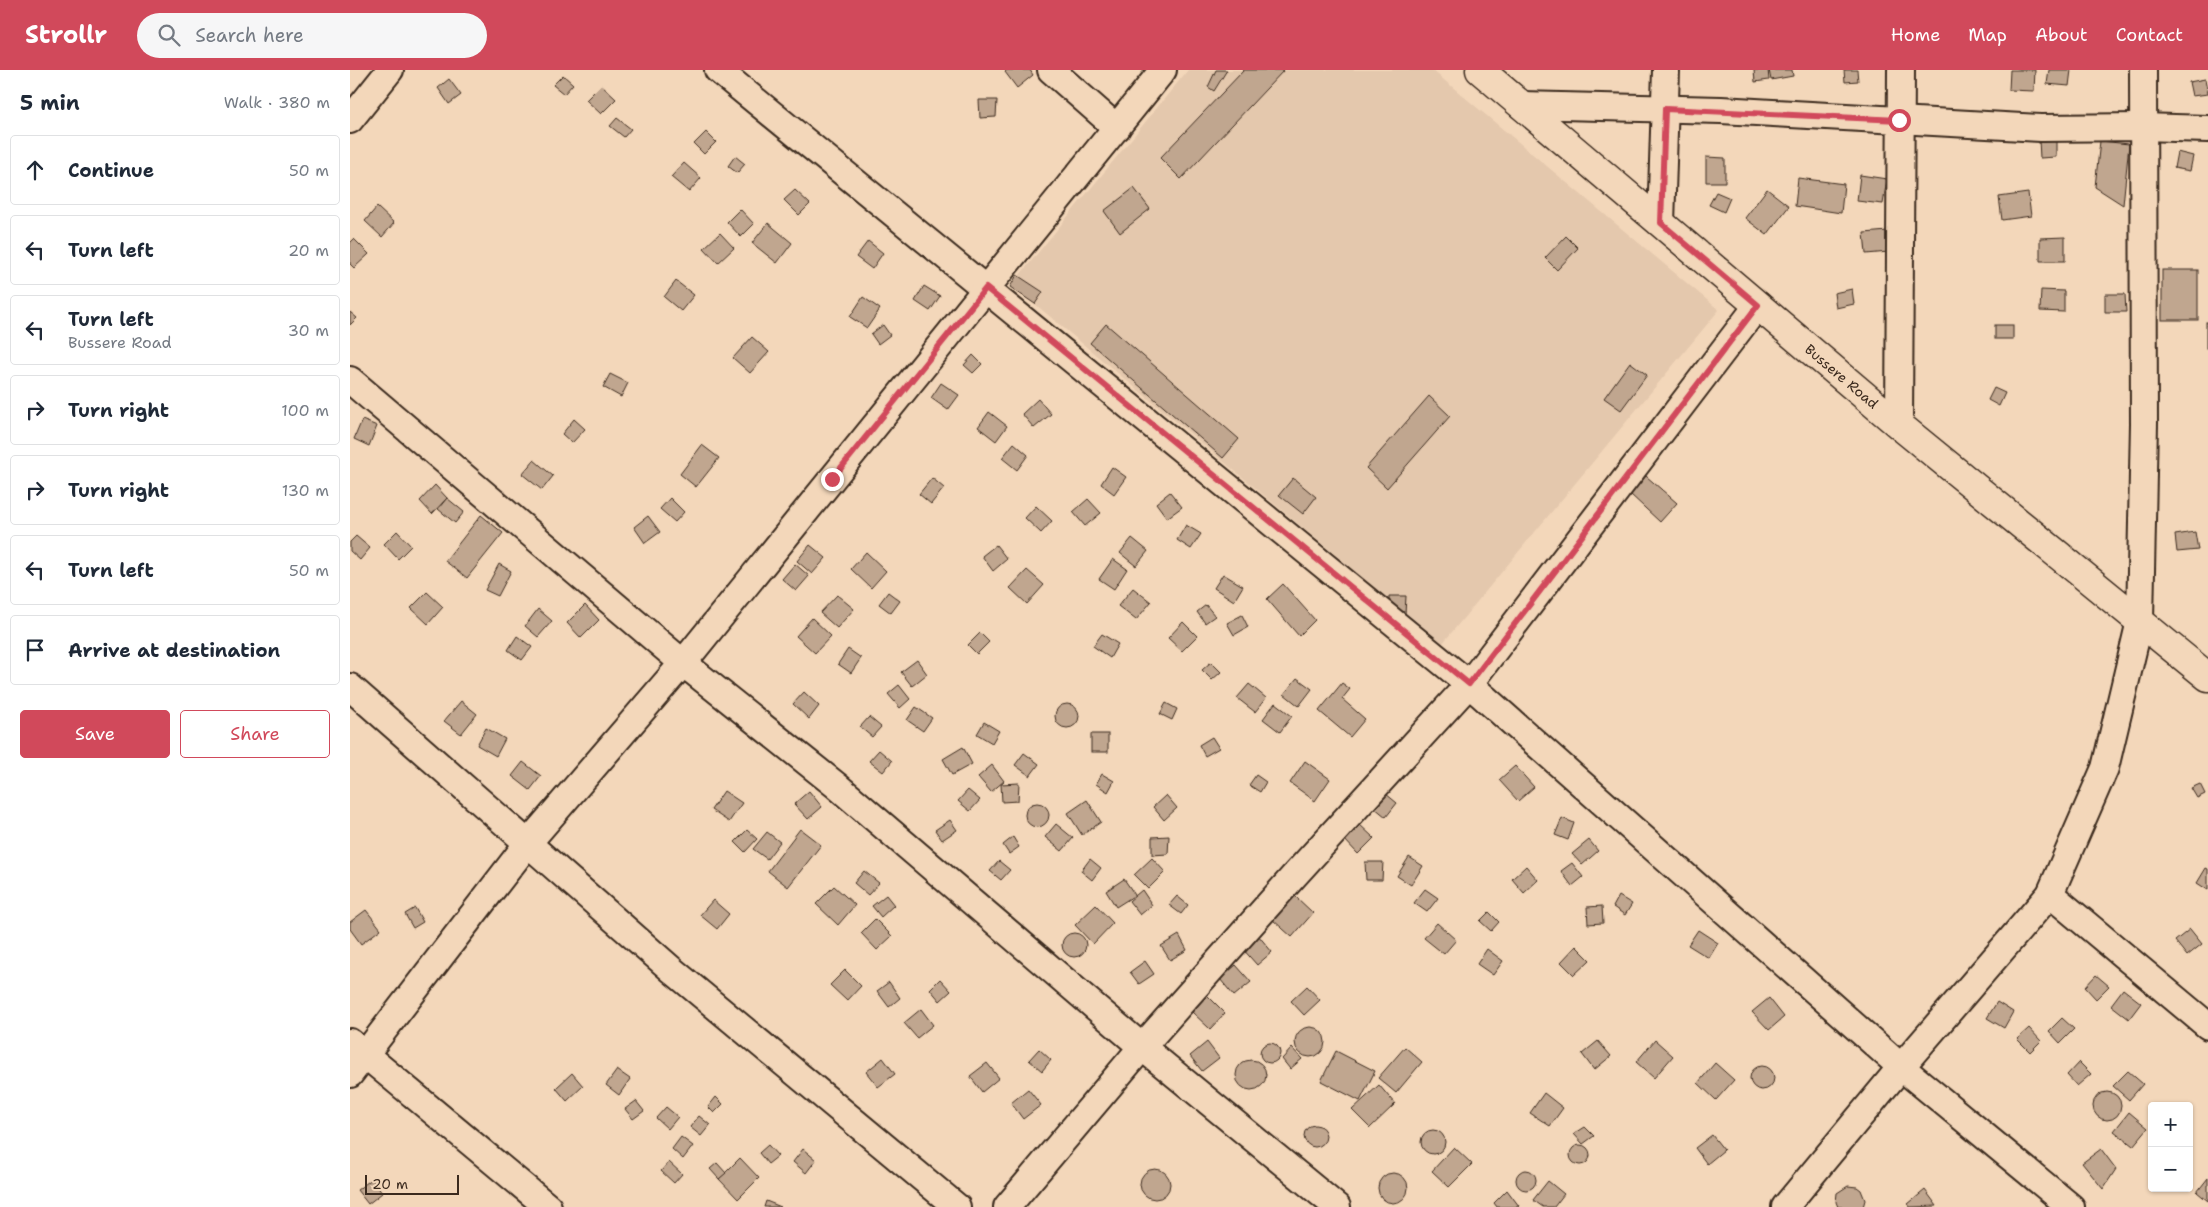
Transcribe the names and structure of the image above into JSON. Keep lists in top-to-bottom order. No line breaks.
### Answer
{"streets":{"main road":["Bussere Road"]},"scale_bar":"20 m","page":{"header":"Strollr","search":"Search here","nav":["Home","Map","About","Contact"],"heading":["5 min","Walk · 380 m"],"list":[["Continue","50 m"],["Turn left","20 m"],["Turn left","Bussere Road","30 m"],["Turn right","100 m"],["Turn right","130 m"],["Turn left","50 m"],"Arrive at destination"],"buttons":["Save","Share"],"map_buttons":["+","−"],"scale":"20 m"}}
